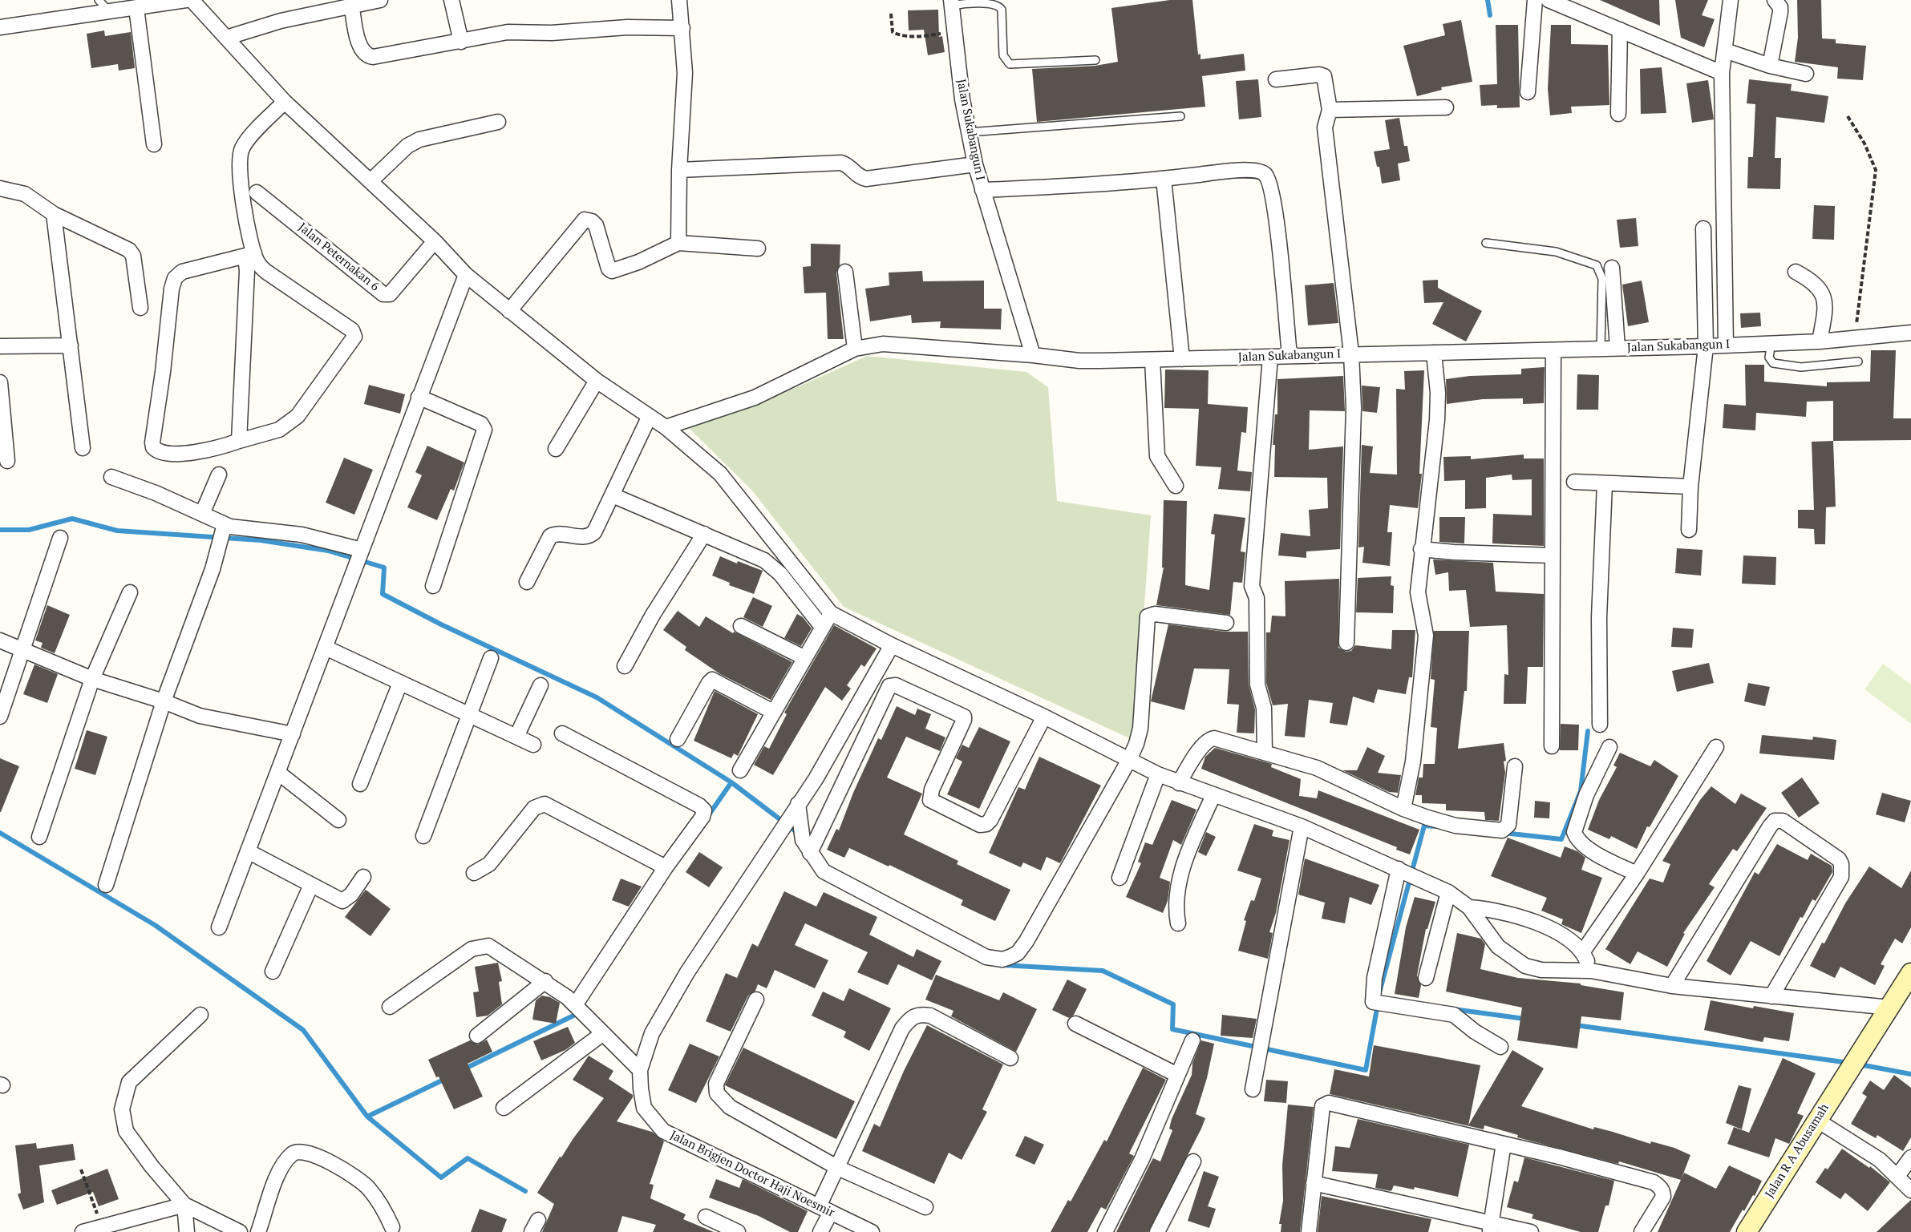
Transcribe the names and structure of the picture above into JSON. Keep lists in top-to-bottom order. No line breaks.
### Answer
{"streets":{"street":["Jalan Sukabangun I","Jalan Peternakan 6","Jalan R A Abusamah","Jalan Brigjen Doctor Haji Noesmir"]}}
